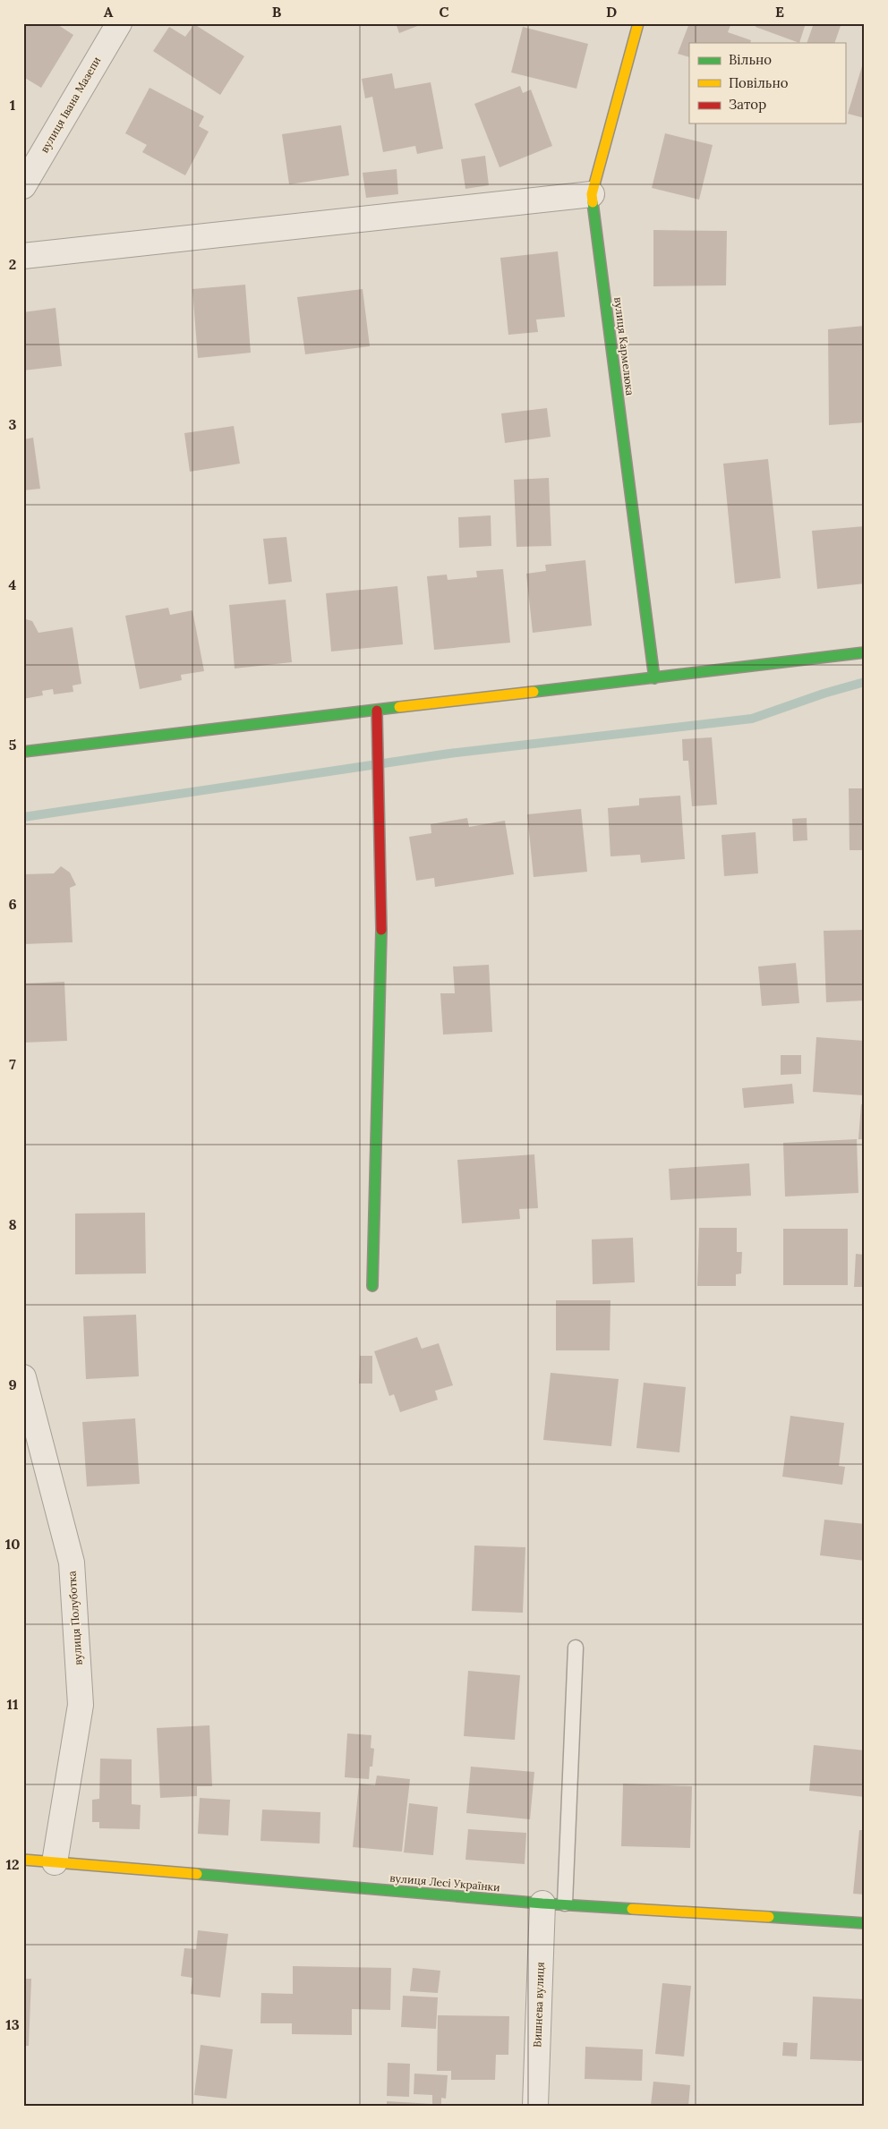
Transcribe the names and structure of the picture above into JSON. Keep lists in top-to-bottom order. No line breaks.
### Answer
{"streets":{"street":["вулиця Івана Мазепи","вулиця Кармелюка","вулиця Полуботка","вулиця Лесі Українки","Вишнева вулиця"]},"crossings":[["вулиця Полуботка","вулиця Лесі Українки"],["вулиця Лесі Українки","Вишнева вулиця"]],"legend":["Вільно","Повільно","Затор"],"grid":{"columns":["A","B","C","D","E"],"rows":["1","2","3","4","5","6","7","8","9","10","11","12","13"]}}
